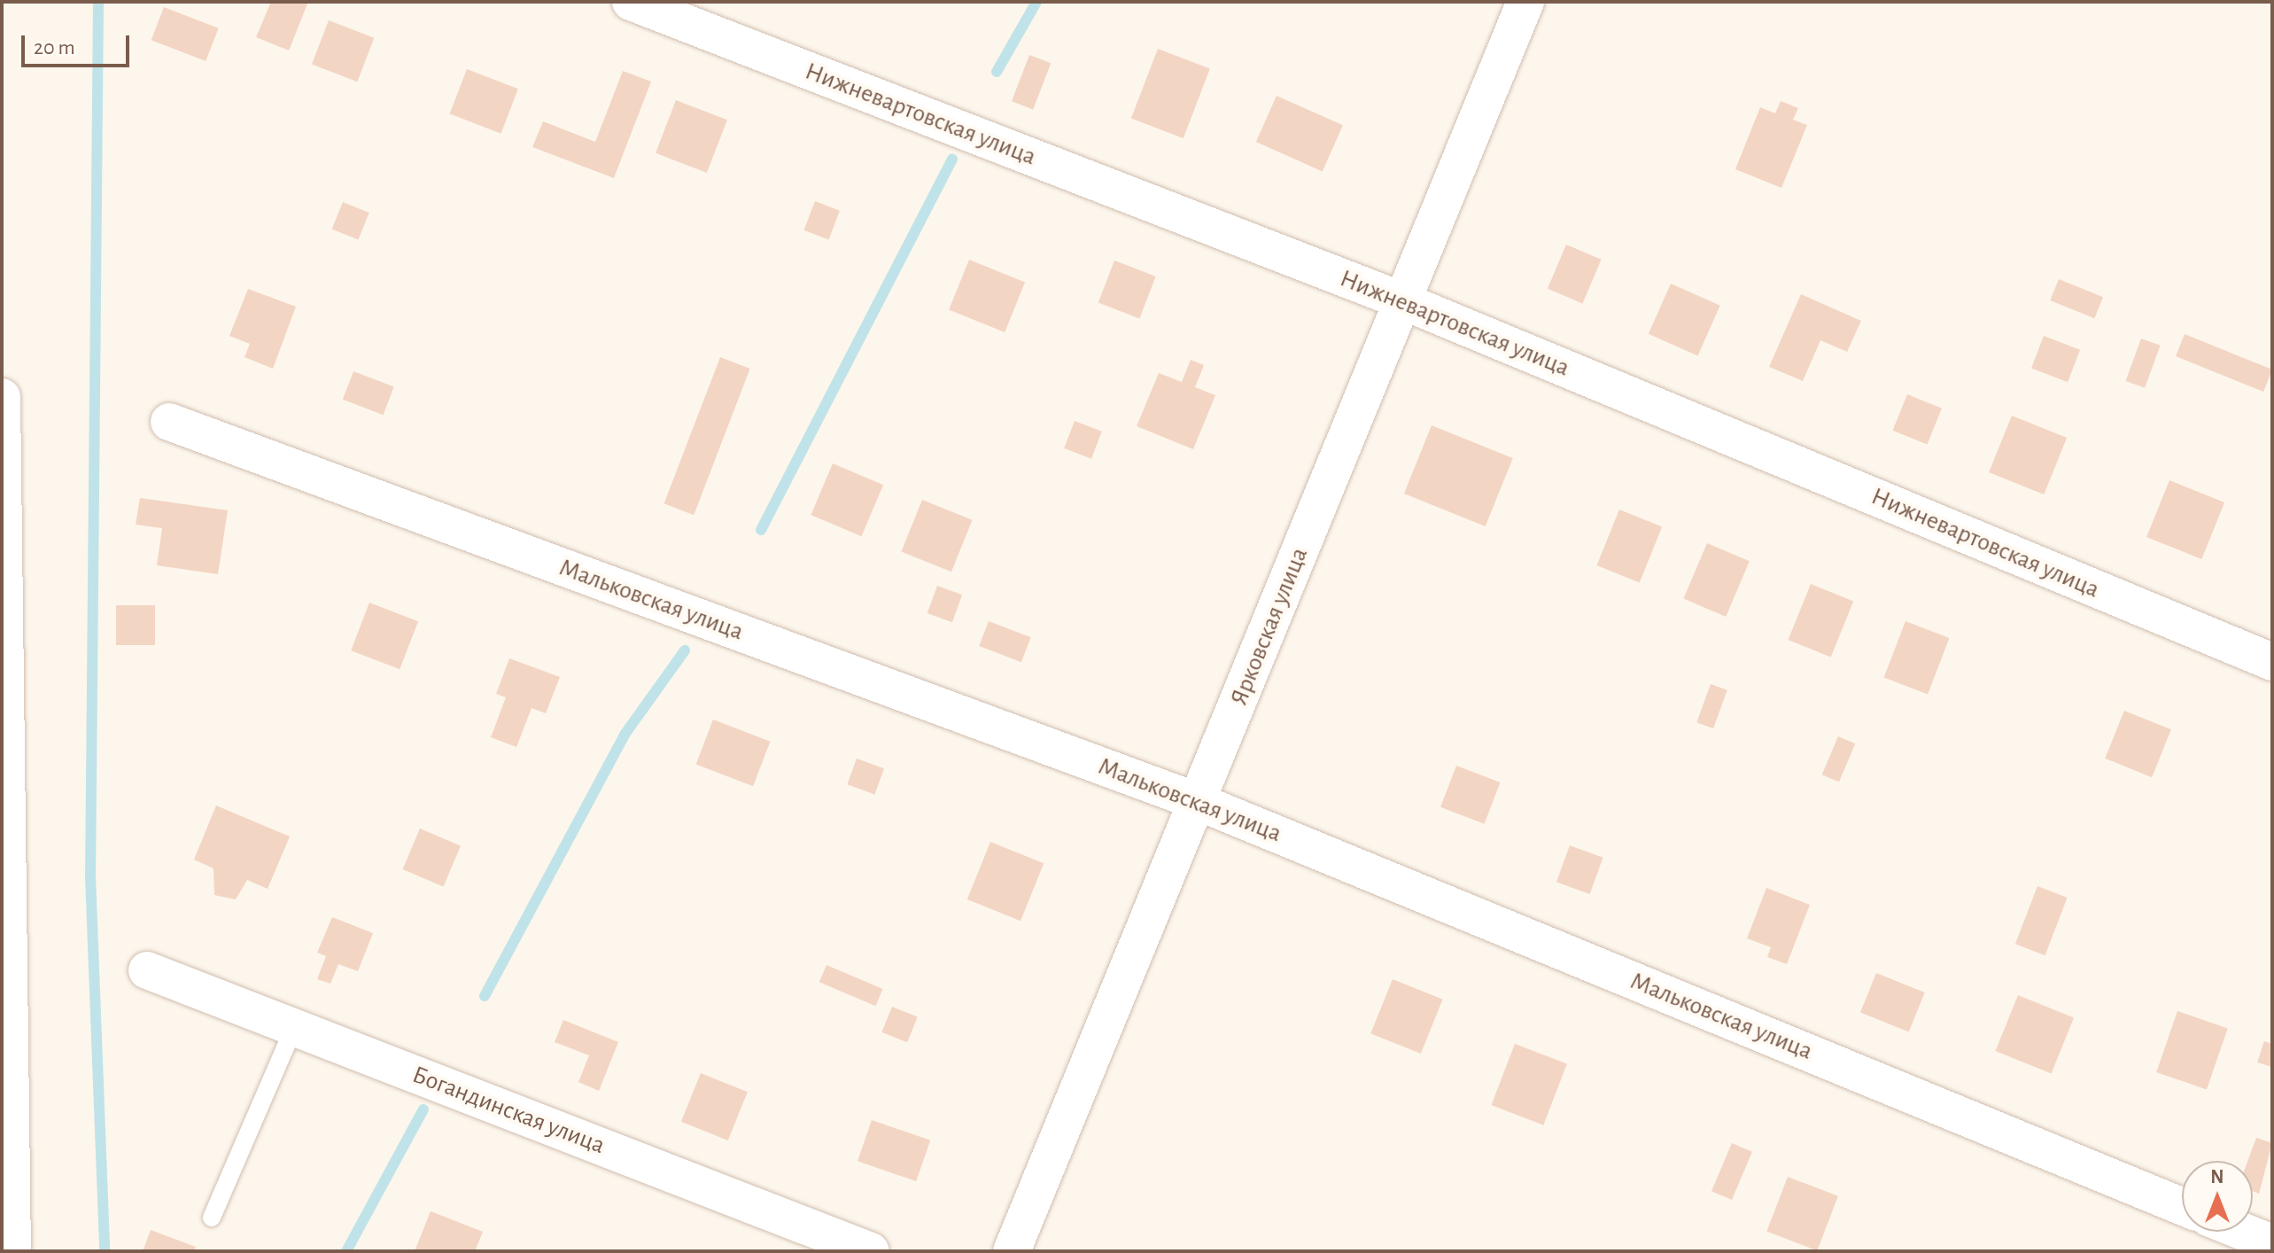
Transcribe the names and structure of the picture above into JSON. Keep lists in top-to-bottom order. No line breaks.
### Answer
{"streets":{"street":["Нижневартовская улица","Мальковская улица","Ярковская улица","Богандинская улица"]},"crossings":[["Нижневартовская улица","Ярковская улица"],["Мальковская улица","Ярковская улица"]],"scale_bar":"20 m","north":"top"}
